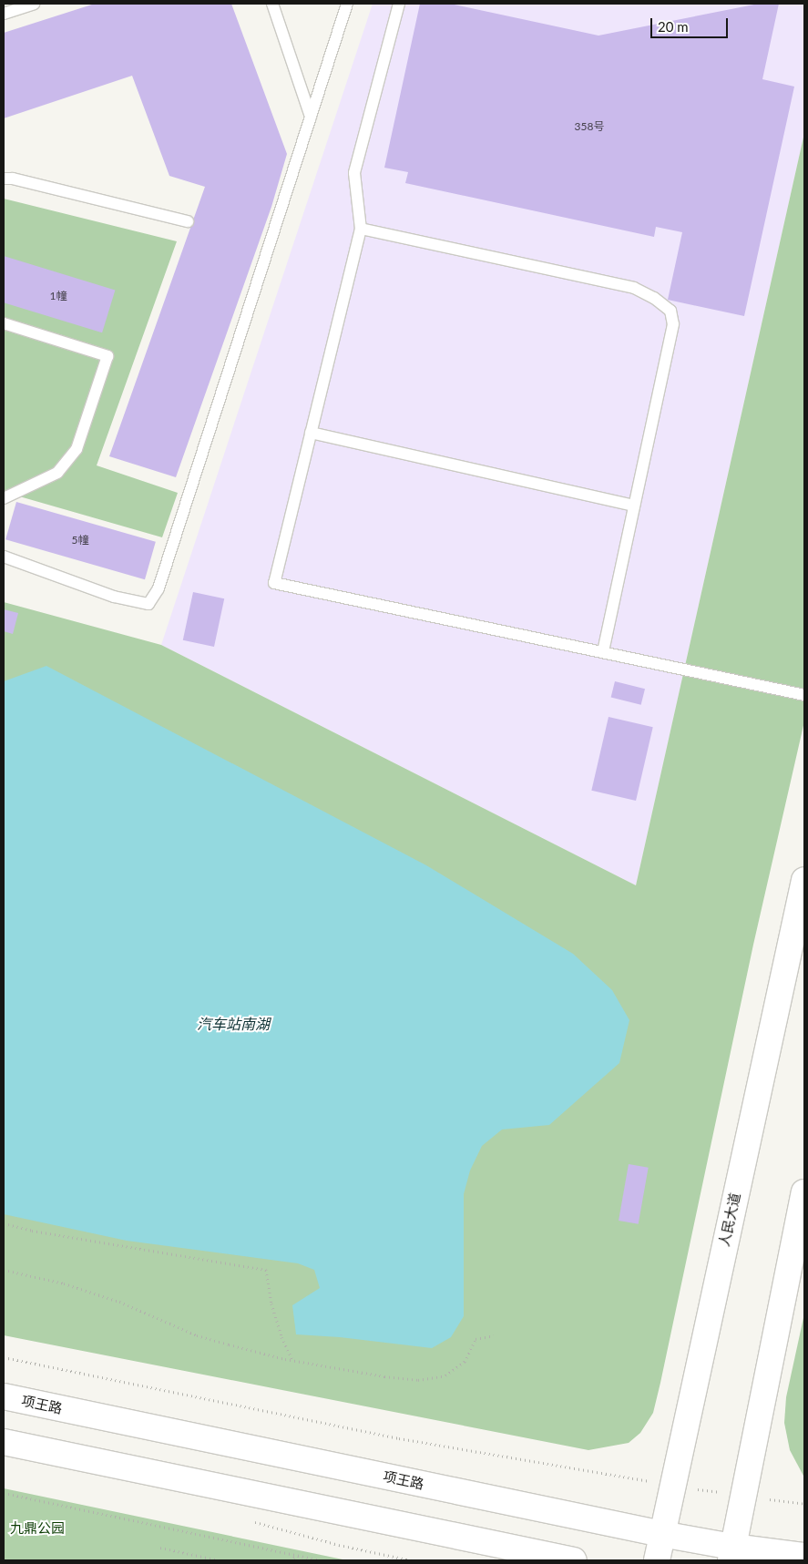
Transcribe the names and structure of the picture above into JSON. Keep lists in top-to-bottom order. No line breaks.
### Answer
{"streets":{"main road":["人民大道","项王路"]},"crossings":[["人民大道","项王路"]],"water":["汽车站南湖"],"parks":["九鼎公园"],"house_numbers":["358号","1幢","5幢"],"scale_bar":"20 m"}
